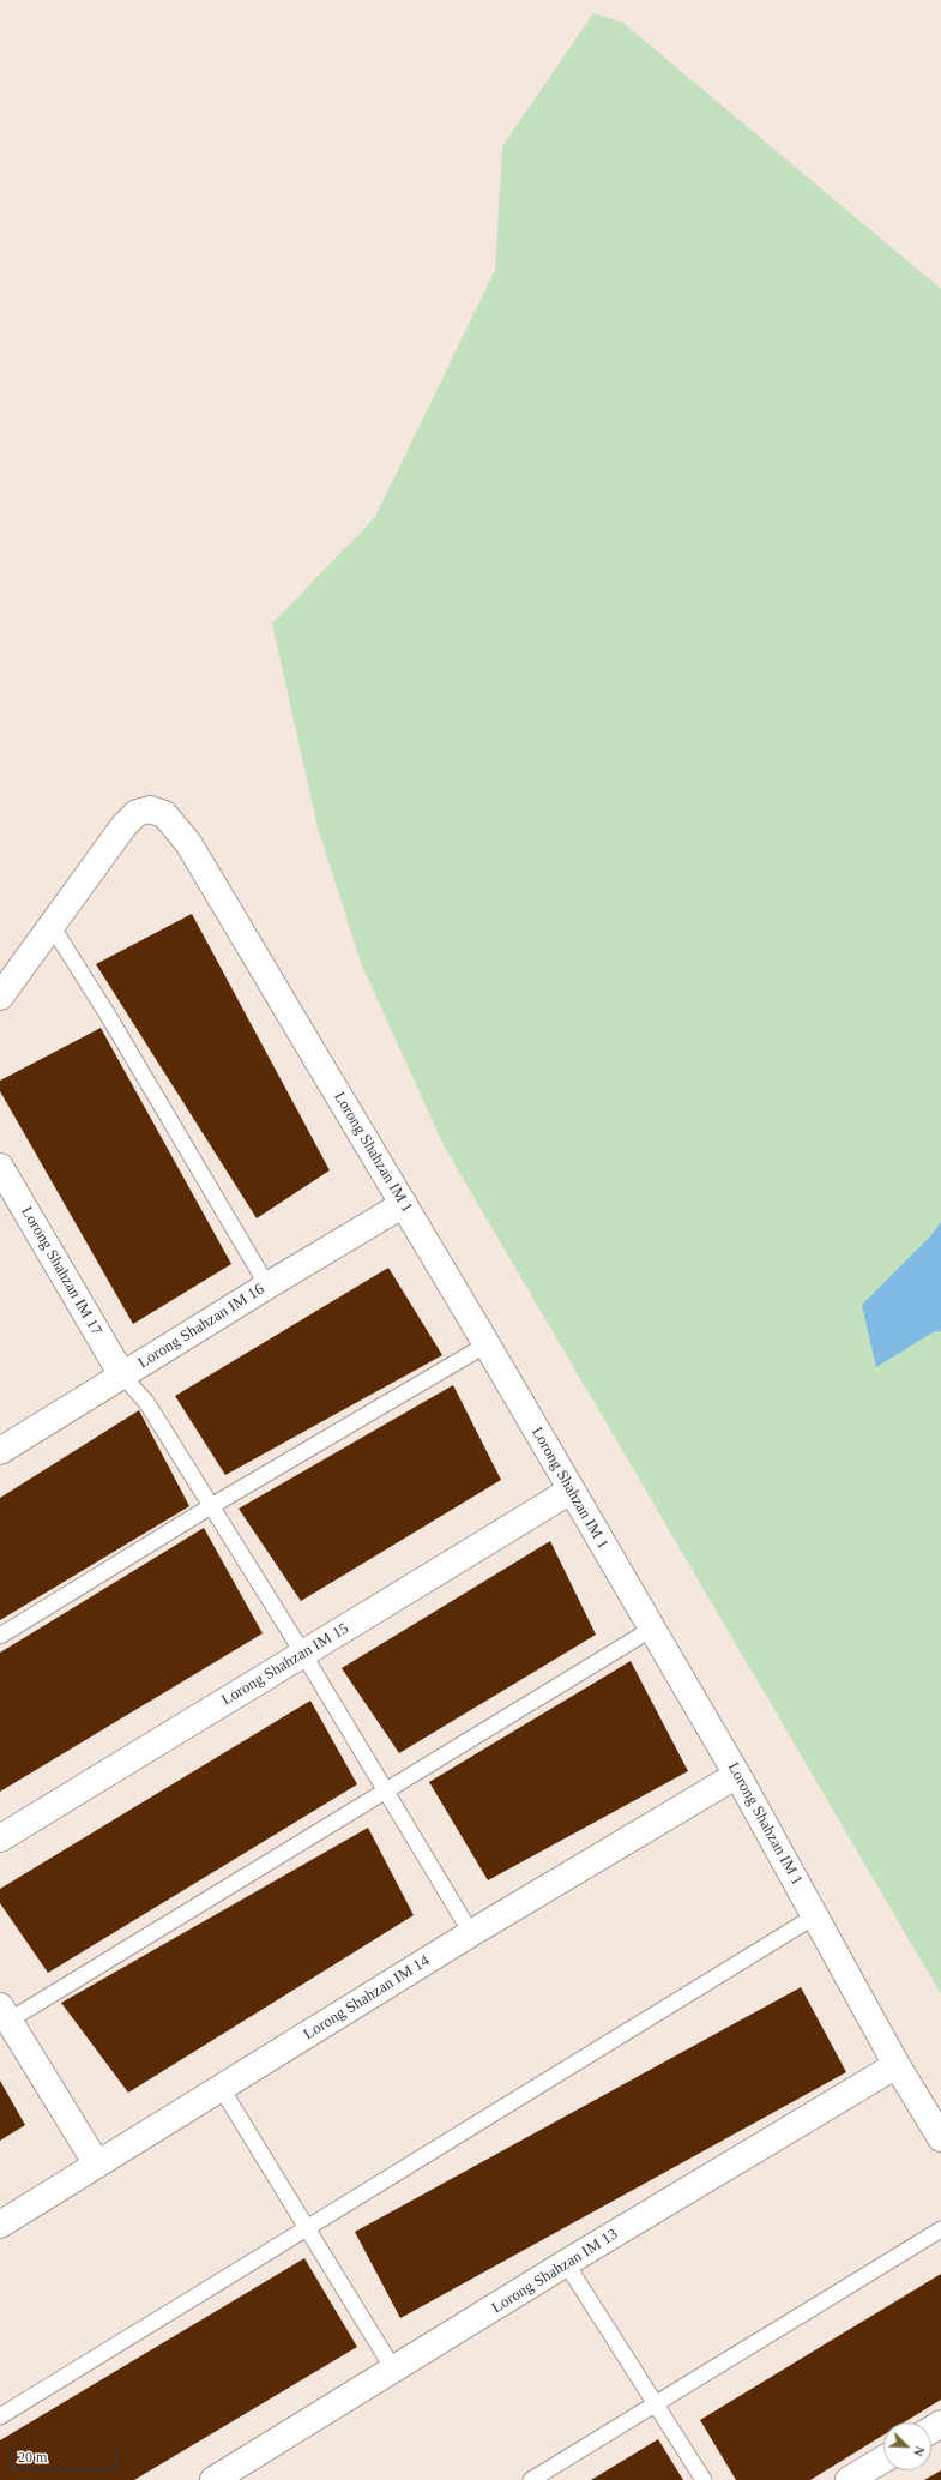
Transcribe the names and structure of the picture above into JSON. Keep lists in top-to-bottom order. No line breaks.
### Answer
{"streets":{"street":["Lorong Shahzan IM 1","Lorong Shahzan IM 17","Lorong Shahzan IM 16","Lorong Shahzan IM 15","Lorong Shahzan IM 14","Lorong Shahzan IM 13"]},"crossings":[["Lorong Shahzan IM 1","Lorong Shahzan IM 16"],["Lorong Shahzan IM 1","Lorong Shahzan IM 15"],["Lorong Shahzan IM 1","Lorong Shahzan IM 14"],["Lorong Shahzan IM 1","Lorong Shahzan IM 13"],["Lorong Shahzan IM 17","Lorong Shahzan IM 16"]],"scale_bar":"20 m","north":"bottom right"}
